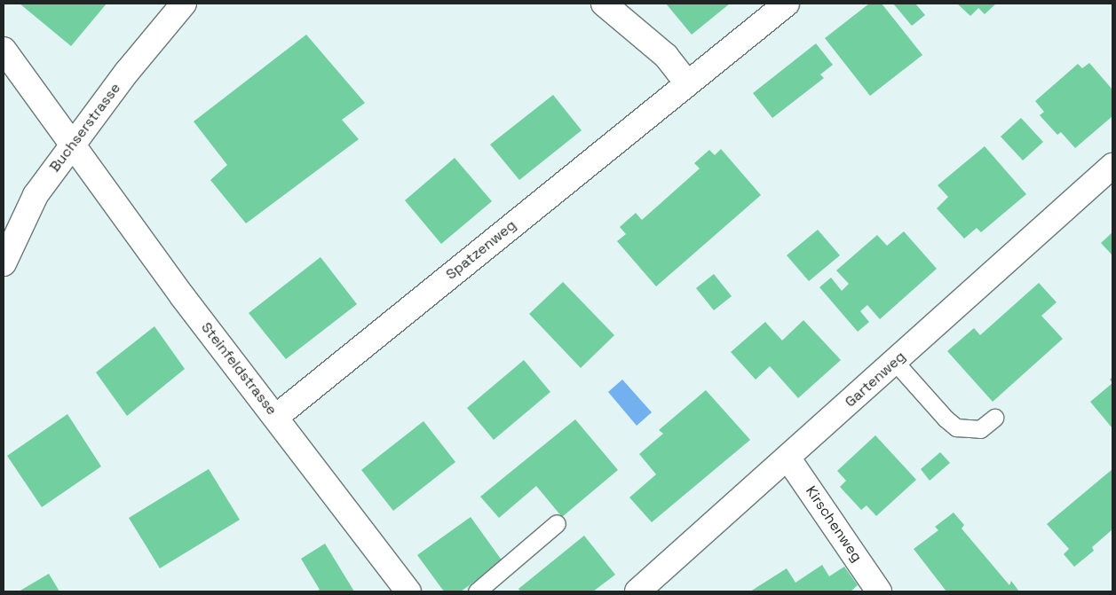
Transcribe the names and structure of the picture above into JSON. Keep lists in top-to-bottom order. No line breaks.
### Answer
{"streets":{"street":["Buchserstrasse","Spatzenweg","Steinfeldstrasse","Gartenweg","Kirschenweg"]},"crossings":[["Buchserstrasse","Steinfeldstrasse"],["Spatzenweg","Steinfeldstrasse"],["Gartenweg","Kirschenweg"]]}
